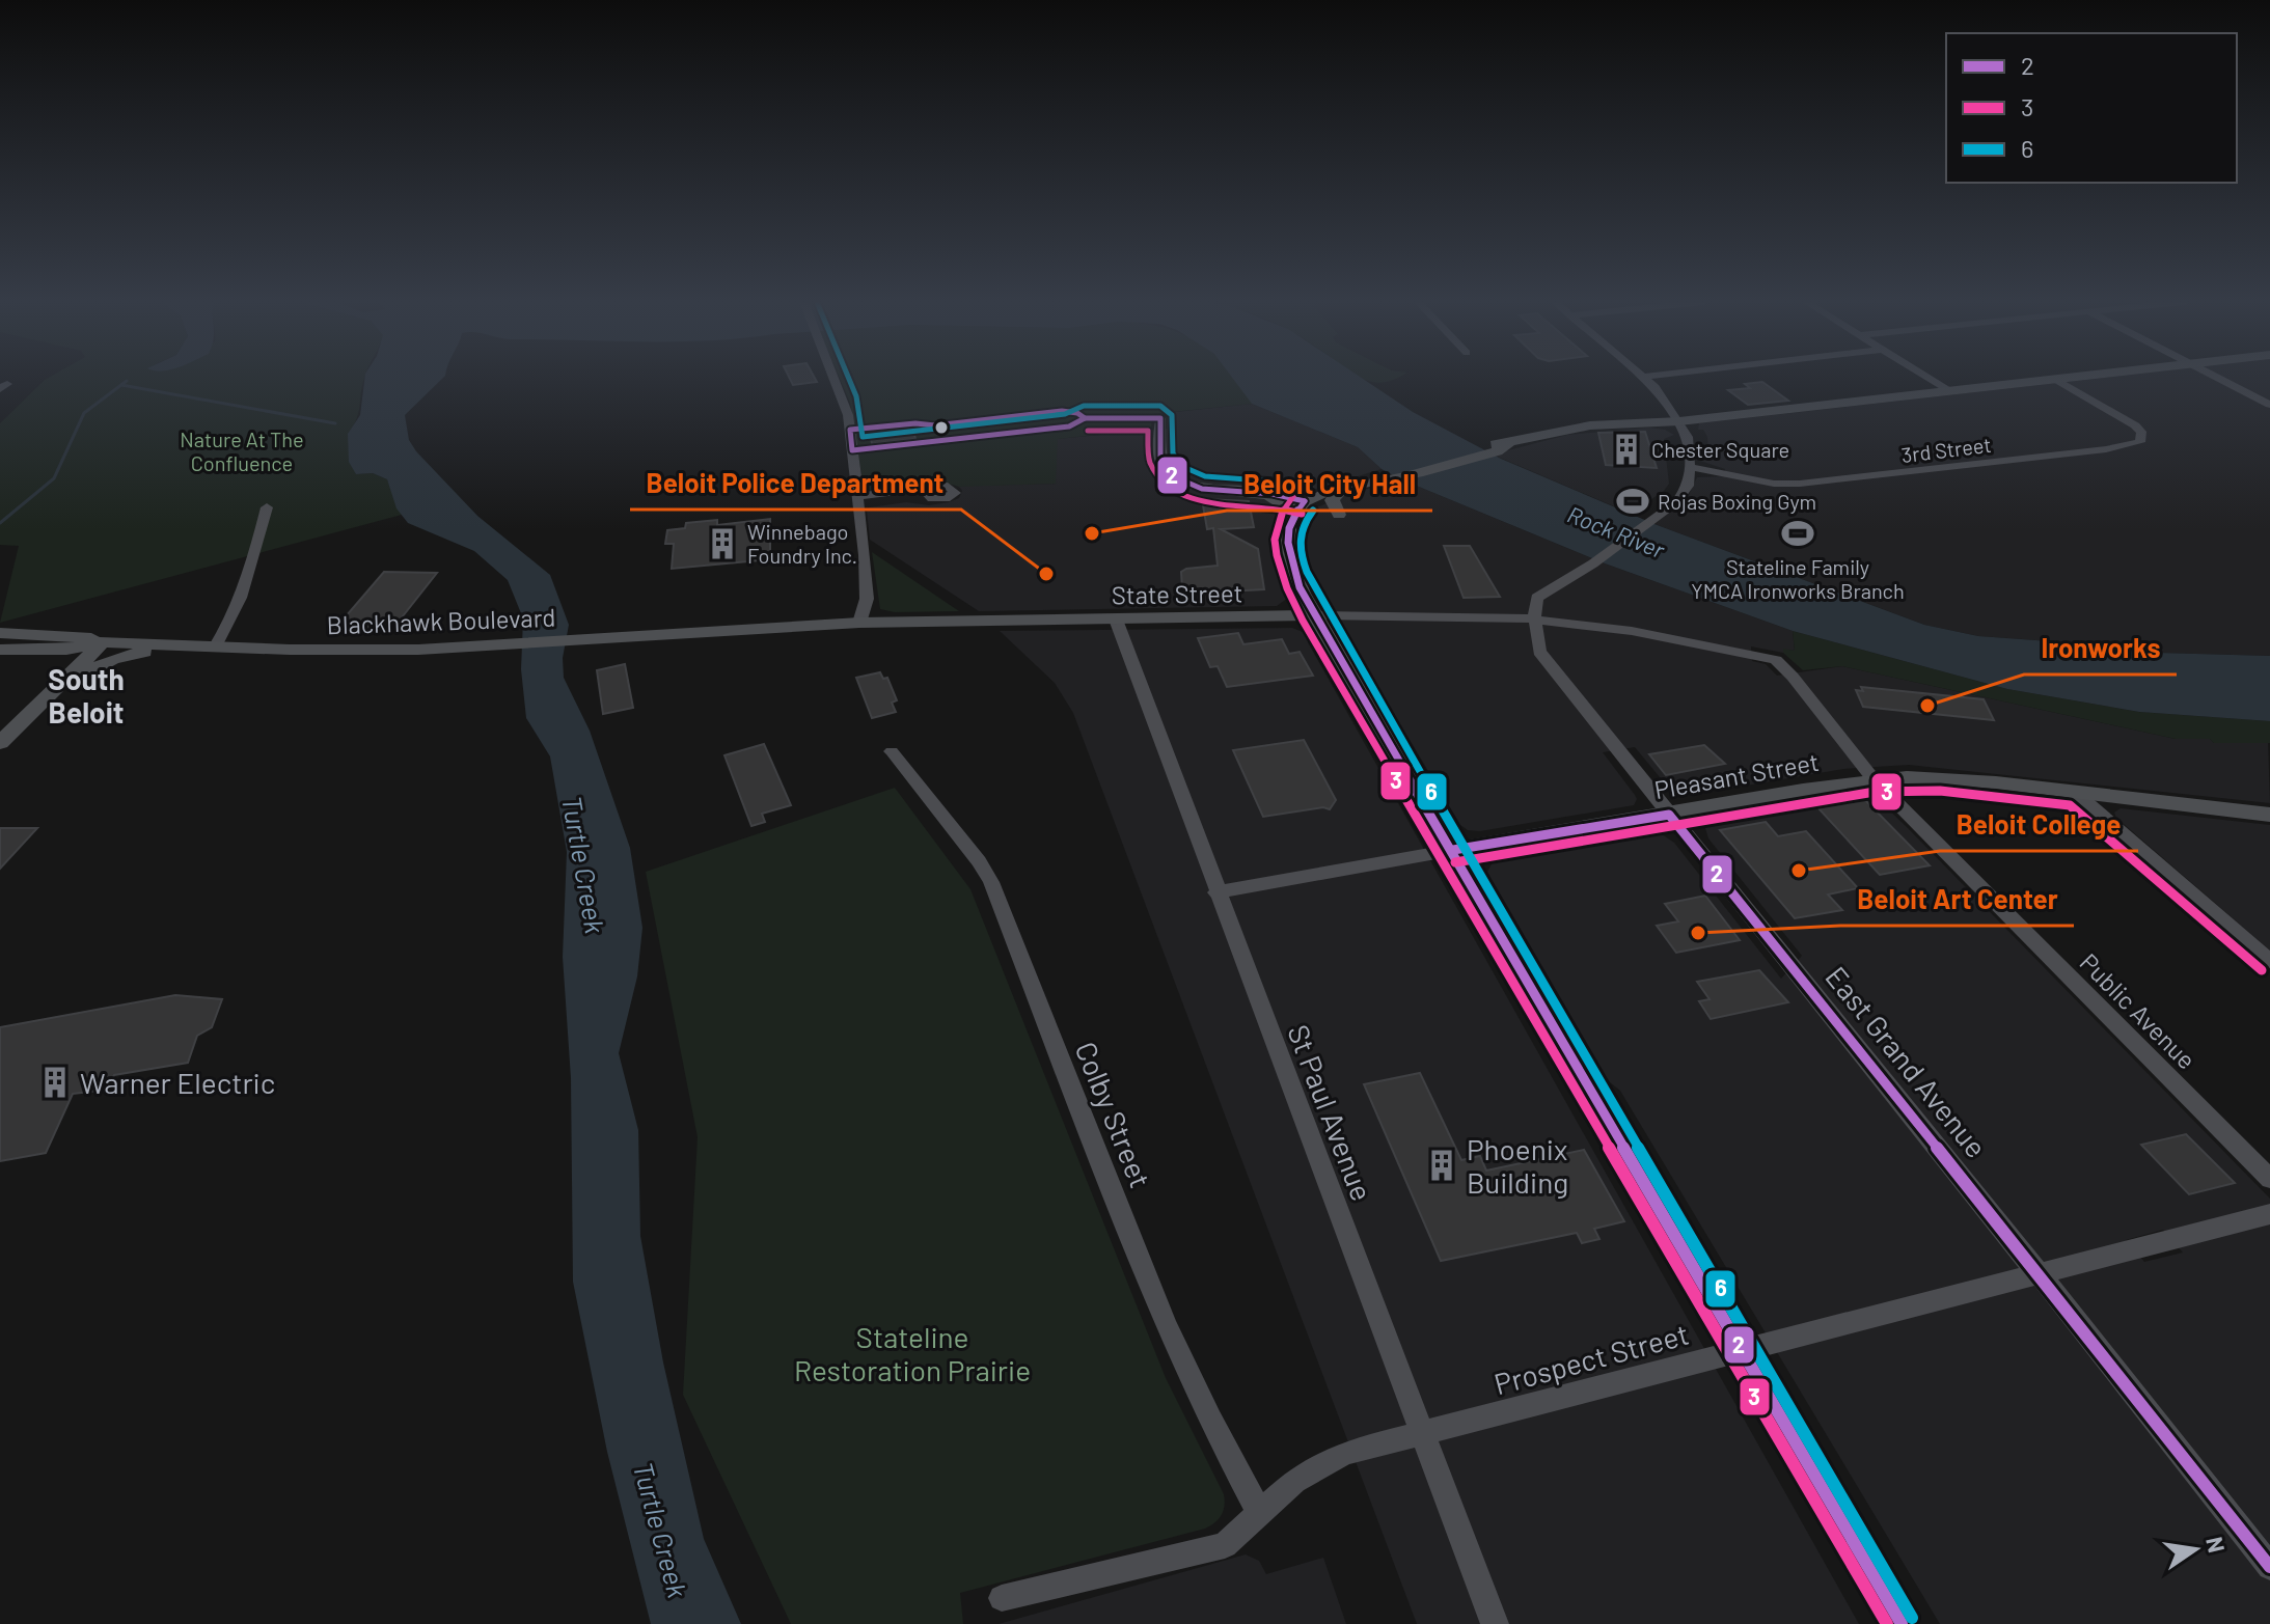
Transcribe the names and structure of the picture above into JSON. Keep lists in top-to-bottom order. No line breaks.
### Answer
{"streets":{"main road":["State Street","Blackhawk Boulevard","Pleasant Street"],"street":["3rd Street","Public Avenue","East Grand Avenue","St Paul Avenue","Colby Street","Prospect Street"]},"crossings":[["State Street","Blackhawk Boulevard"],["State Street","Public Avenue"],["State Street","East Grand Avenue"],["State Street","St Paul Avenue"],["Pleasant Street","Public Avenue"],["Pleasant Street","East Grand Avenue"],["Pleasant Street","St Paul Avenue"],["East Grand Avenue","Prospect Street"],["St Paul Avenue","Prospect Street"],["Colby Street","Prospect Street"]],"districts":["South Beloit"],"water":["Rock River","Turtle Creek"],"parks":["Nature At The Confluence","Stateline Restoration Prairie"],"places":{"building":["Chester Square","Winnebago Foundry Inc.","Warner Electric","Phoenix Building"],"sports":["Rojas Boxing Gym","Stateline Family YMCA Ironworks Branch"],"other":["Beloit City Hall","Beloit Police Department","Ironworks","Beloit College","Beloit Art Center"]},"lines":["transit line 6","transit line 2","transit line 3"],"legend":["2","3","6"],"north":"right"}
